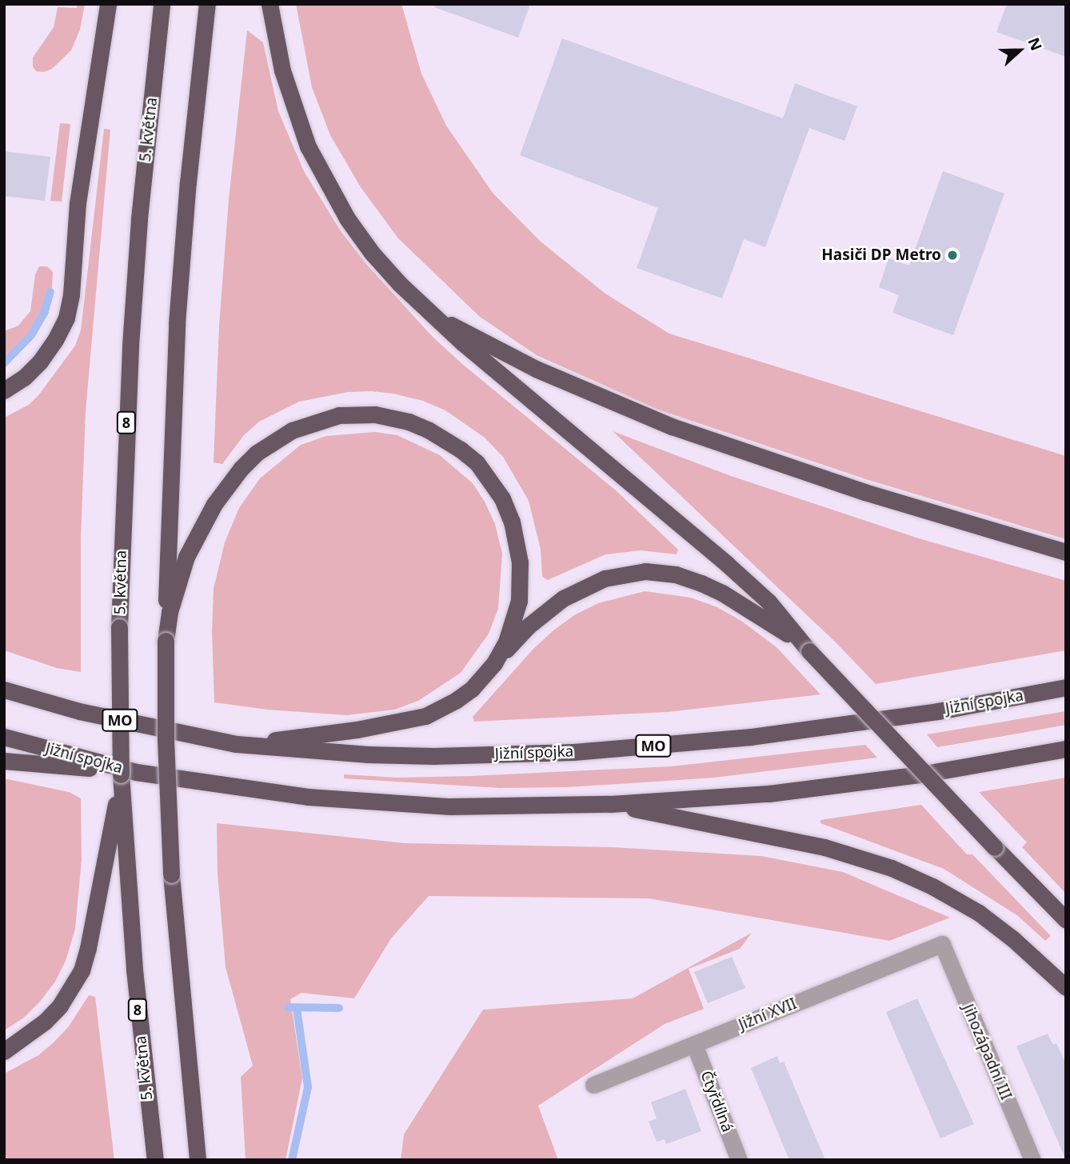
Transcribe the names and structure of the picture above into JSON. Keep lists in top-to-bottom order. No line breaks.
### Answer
{"streets":{"highway":["5. května","8","Jižní spojka","MO"],"street":["Jižní XVII","Jihozápadní III","Čtyřdílná"]},"crossings":[["5. května","Jižní spojka"],["Jižní XVII","Jihozápadní III"],["Jižní XVII","Čtyřdílná"]],"places":["Hasiči DP Metro"],"north":"right"}
